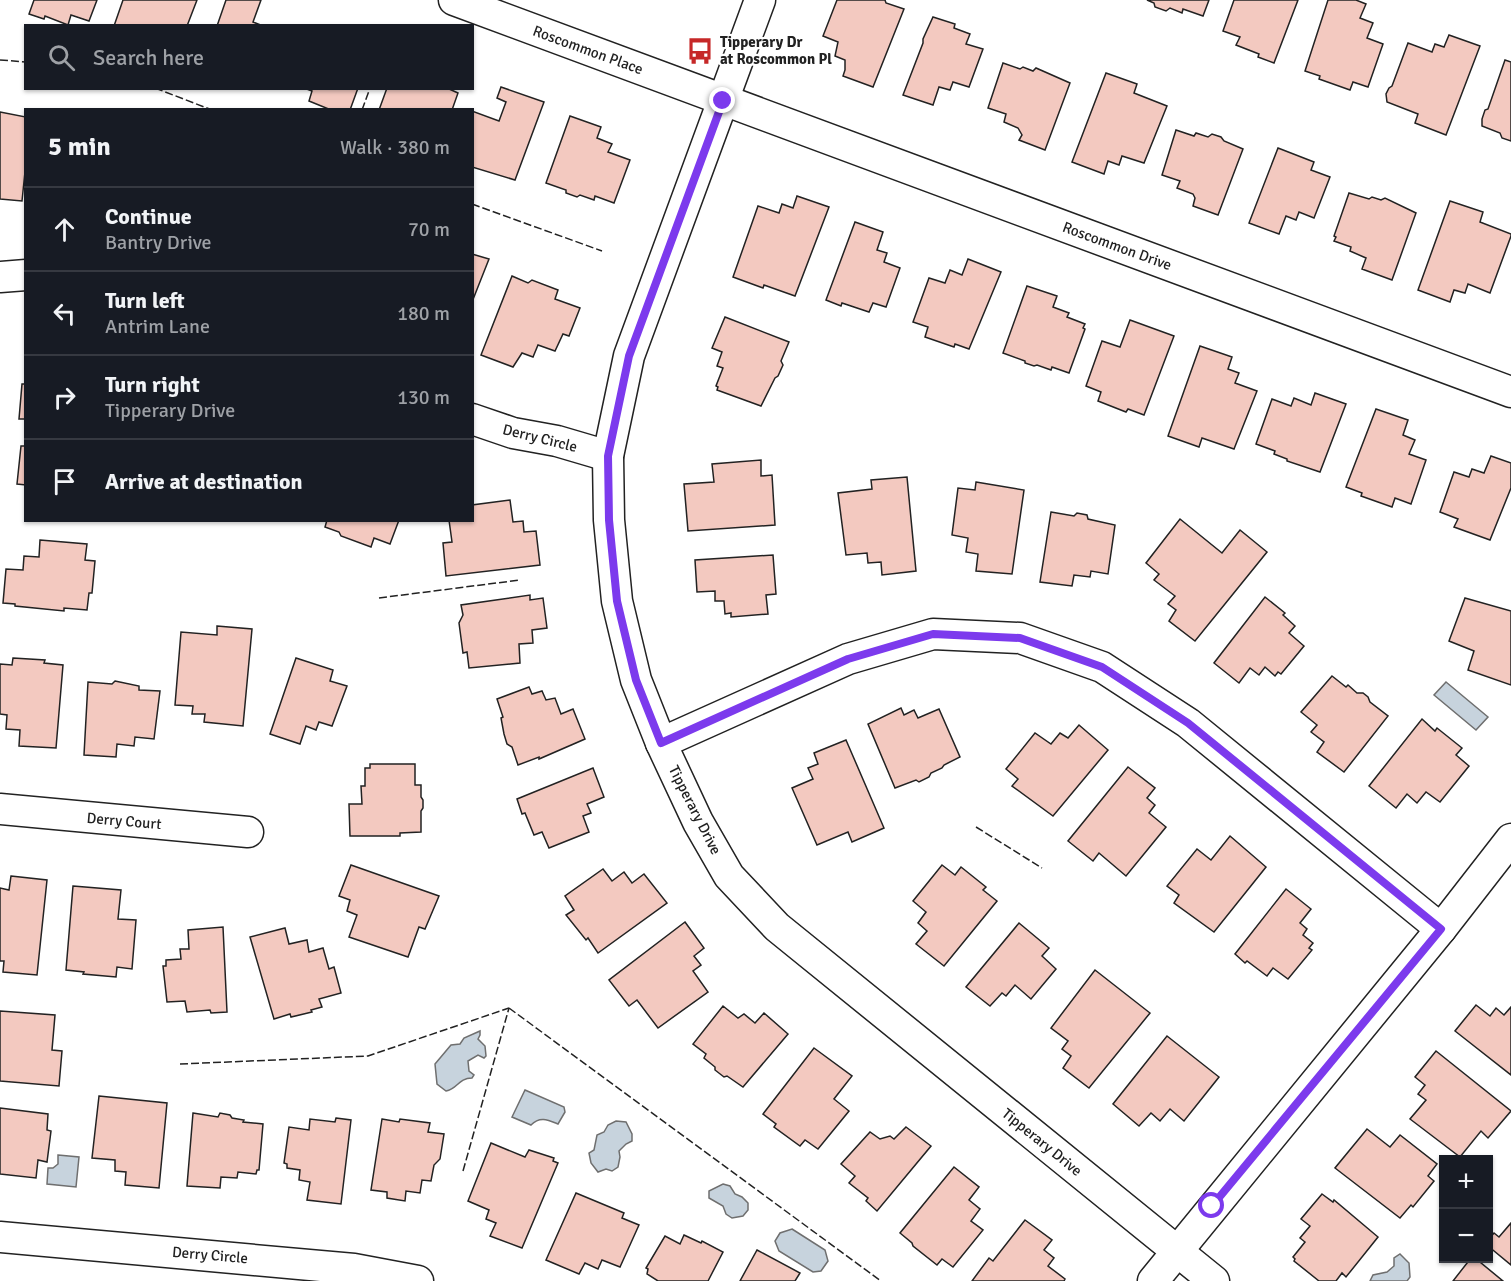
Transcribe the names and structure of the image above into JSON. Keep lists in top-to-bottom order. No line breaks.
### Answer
{"streets":{"street":["Roscommon Place","Roscommon Drive","Derry Circle","Tipperary Drive","Derry Court"]},"crossings":[["Roscommon Place","Roscommon Drive"],["Roscommon Place","Tipperary Drive"],["Roscommon Drive","Tipperary Drive"],["Derry Circle","Tipperary Drive"]],"places":{"bus stop":["Tipperary Dr at Roscommon Pl"]},"page":{"search":"Search here","heading":["5 min","Walk · 380 m"],"list":[["Continue","Bantry Drive","70 m"],["Turn left","Antrim Lane","180 m"],["Turn right","Tipperary Drive","130 m"],"Arrive at destination"],"map_buttons":["+","−"]}}
